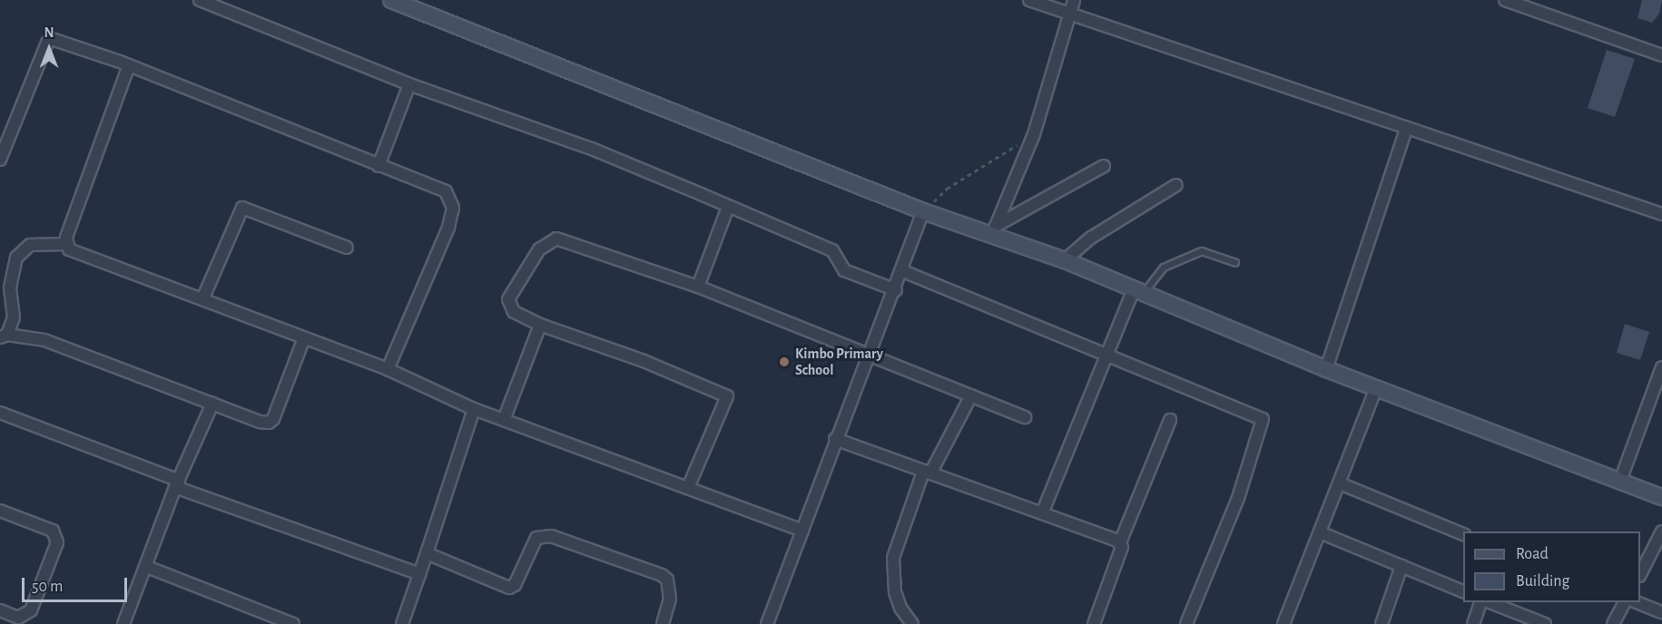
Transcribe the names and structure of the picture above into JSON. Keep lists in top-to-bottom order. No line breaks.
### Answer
{"places":["Kimbo Primary School"],"legend":["Road","Building"],"scale_bar":"50 m","north":"top"}
